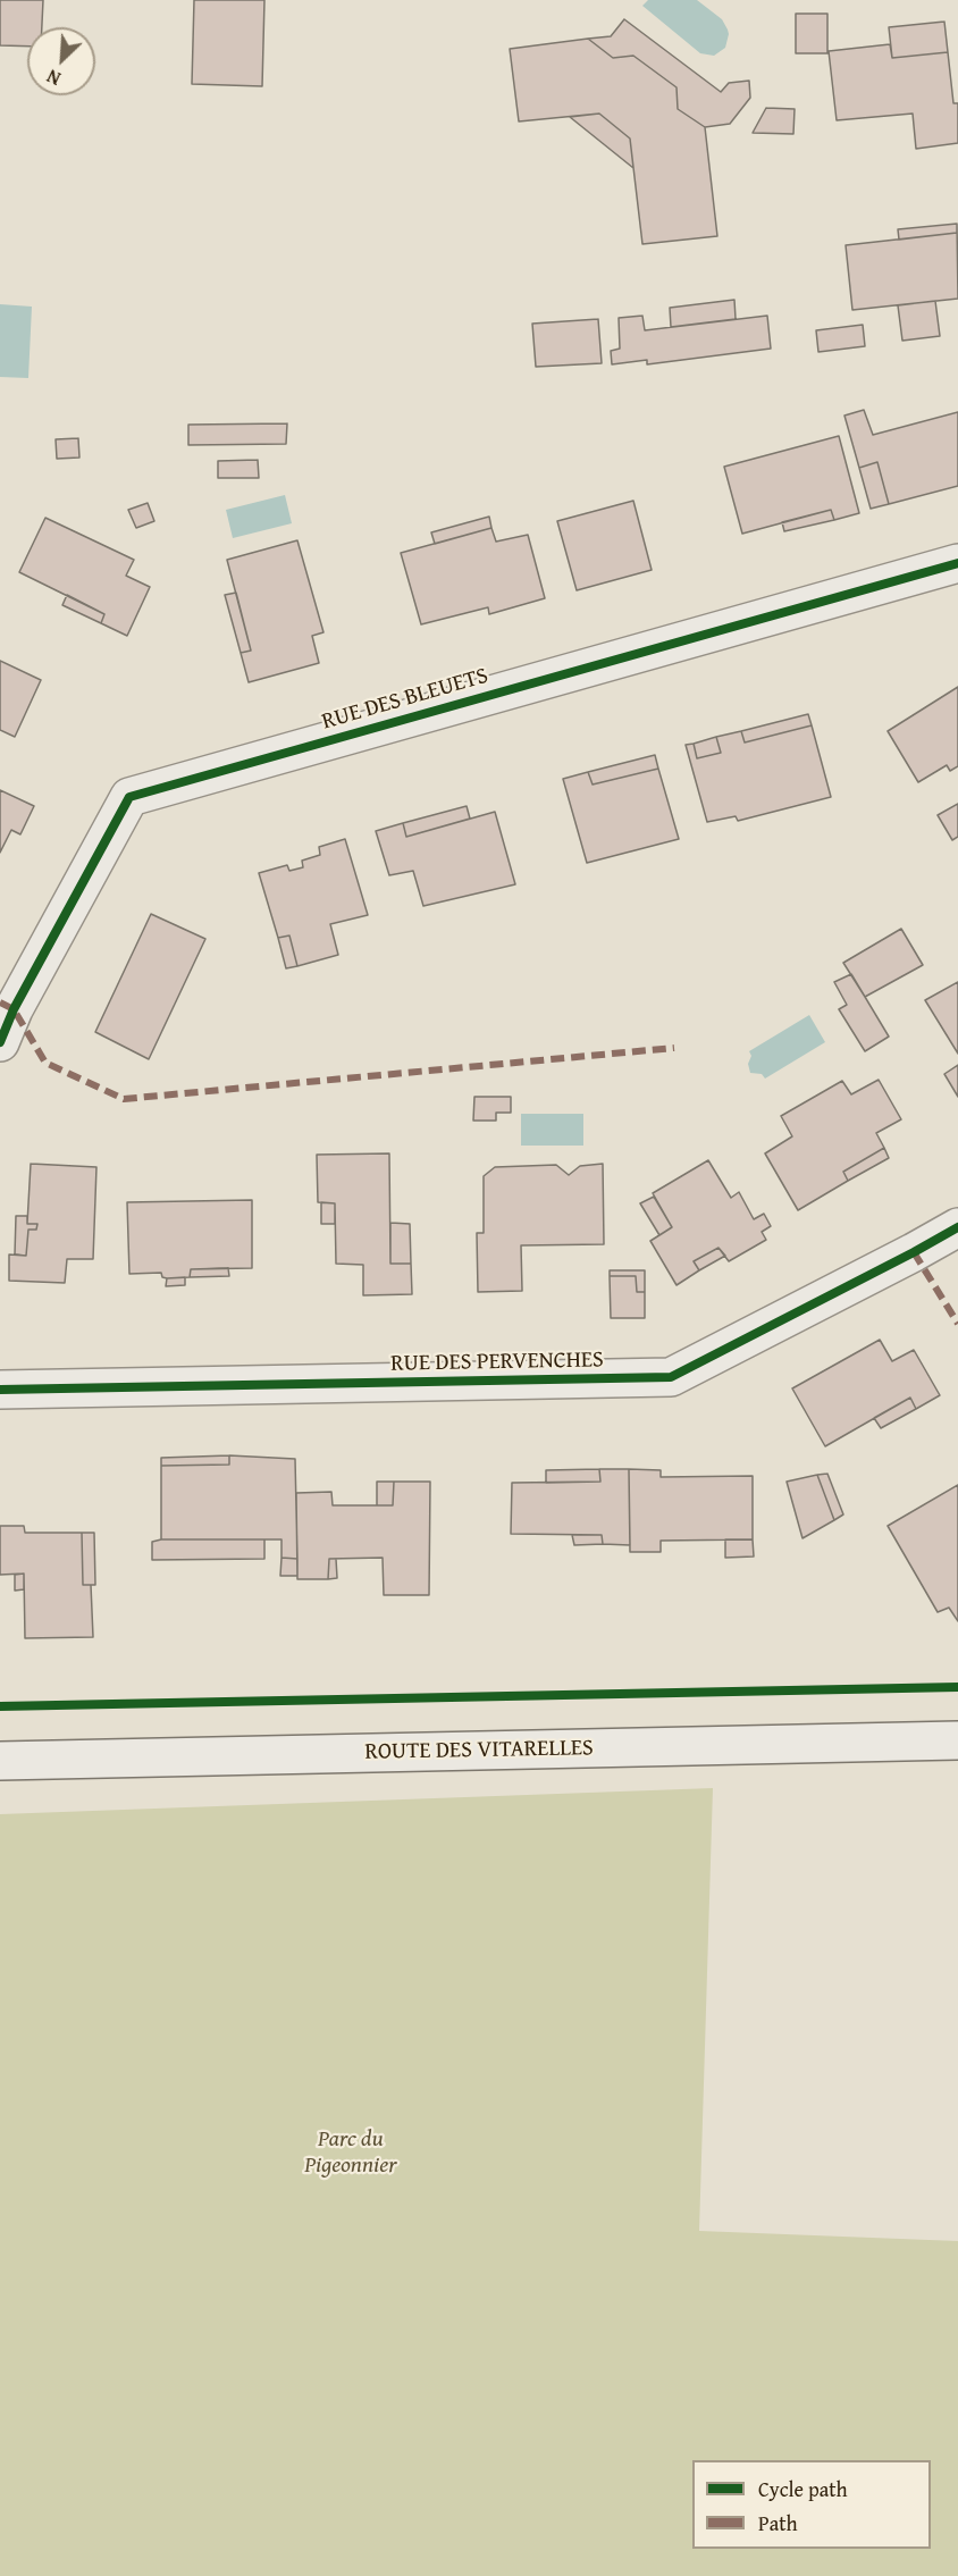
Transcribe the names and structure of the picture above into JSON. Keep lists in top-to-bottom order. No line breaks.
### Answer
{"streets":{"street":["RUE DES BLEUETS","RUE DES PERVENCHES","ROUTE DES VITARELLES"]},"parks":["Parc du Pigeonnier"],"legend":["Cycle path","Path"],"north":"bottom left"}
